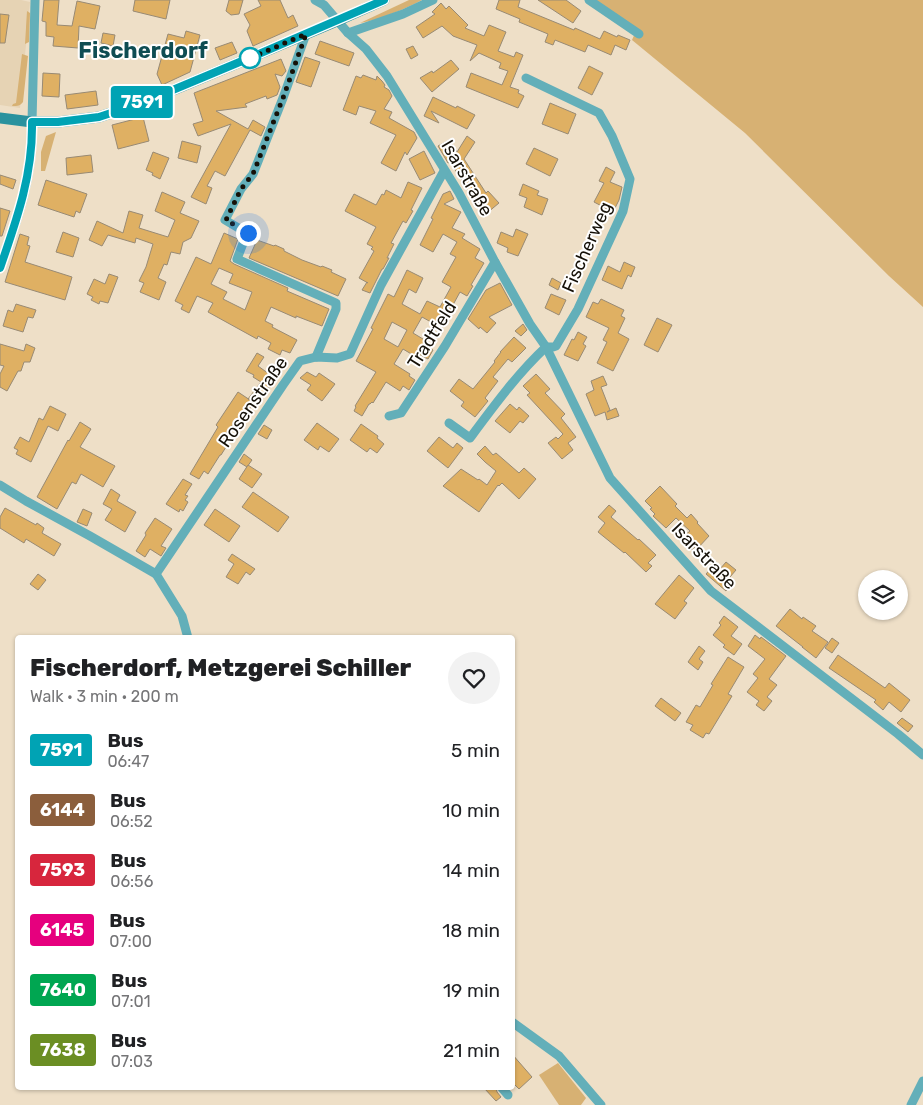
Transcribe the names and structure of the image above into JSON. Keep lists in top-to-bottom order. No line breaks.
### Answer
{"streets":{"street":["Isarstraße","Fischerweg","Tradtfeld","Rosenstraße"]},"crossings":[["Isarstraße","Fischerweg"],["Isarstraße","Tradtfeld"],["Isarstraße","Rosenstraße"]],"districts":["Fischerdorf"],"lines":["bus line 7591"],"page":{"on_map":"7591","heading":["Fischerdorf, Metzgerei Schiller","Walk · 3 min · 200 m"],"list":[{"mark":"7591","name":"Bus","note":"06:47","value":"5 min"},{"mark":"6144","name":"Bus","note":"06:52","value":"10 min"},{"mark":"7593","name":"Bus","note":"06:56","value":"14 min"},{"mark":"6145","name":"Bus","note":"07:00","value":"18 min"},{"mark":"7640","name":"Bus","note":"07:01","value":"19 min"},{"mark":"7638","name":"Bus","note":"07:03","value":"21 min"}]}}
